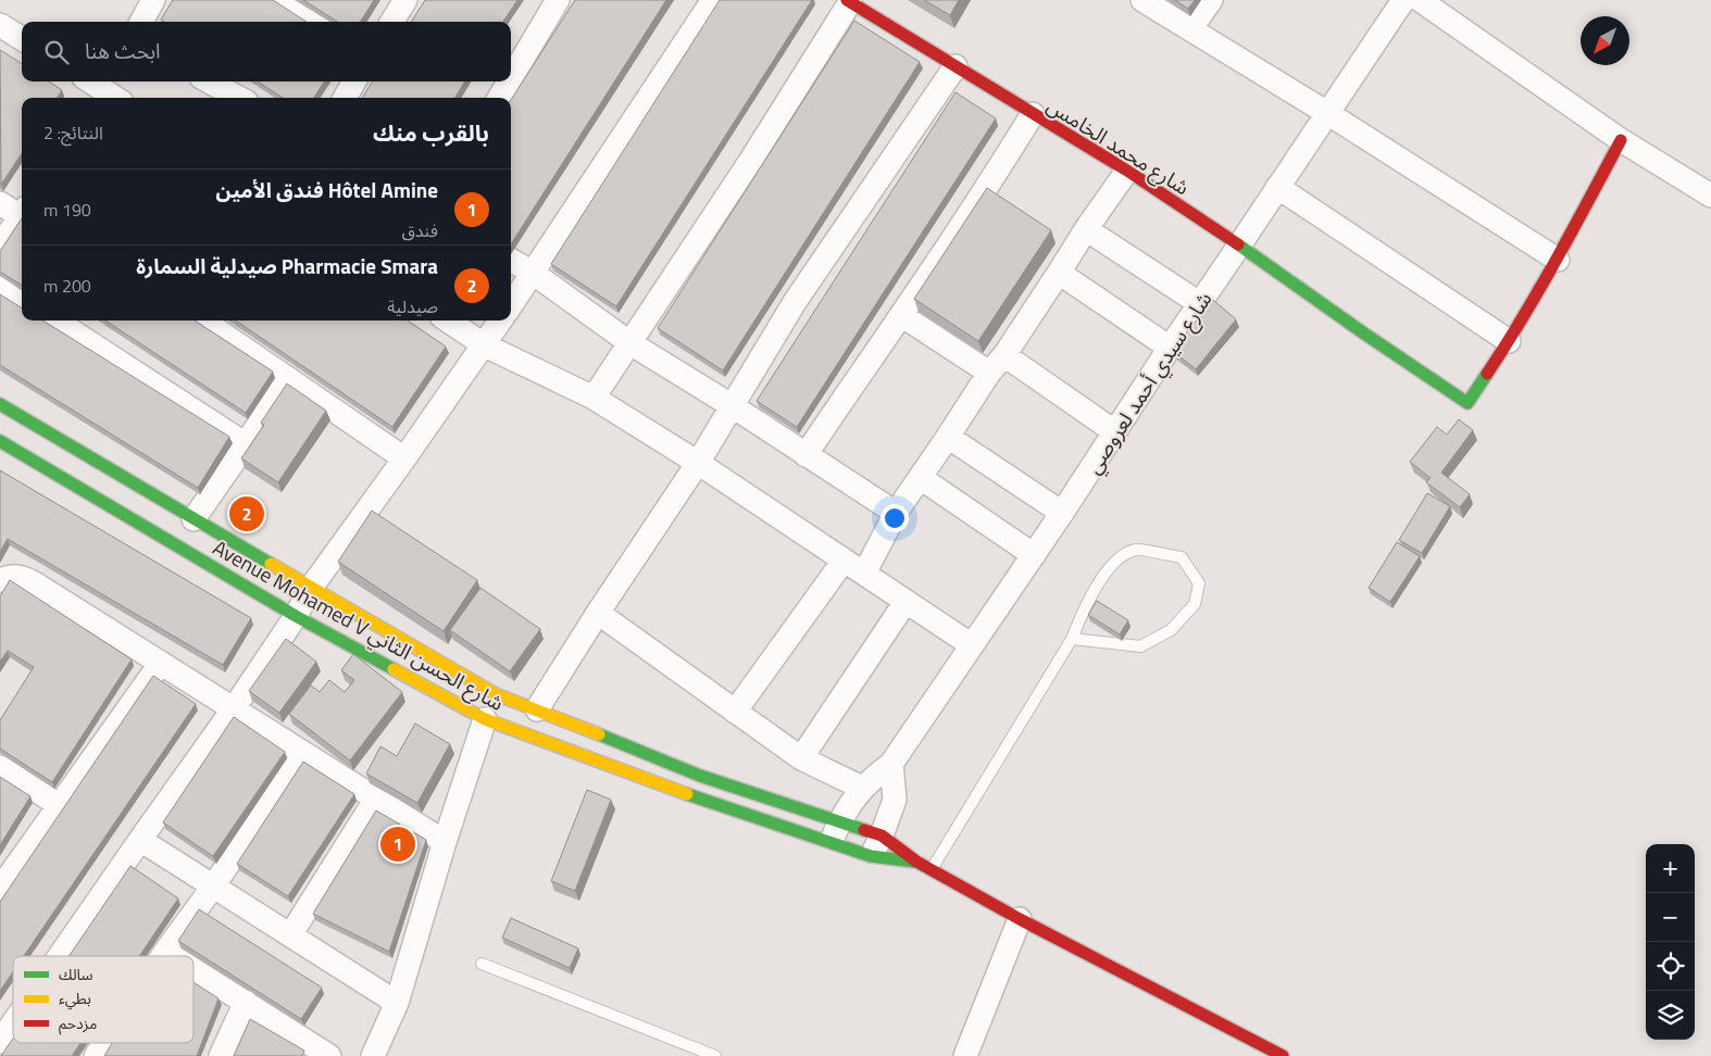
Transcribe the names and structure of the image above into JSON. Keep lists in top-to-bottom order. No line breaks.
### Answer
{"streets":{"main road":["شارع محمد الخامس","Avenue Mohamed V شارع الحسن الثاني"],"street":["شارع سيدي أحمد لعروصي"]},"crossings":[["شارع محمد الخامس","شارع سيدي أحمد لعروصي"],["شارع سيدي أحمد لعروصي","Avenue Mohamed V شارع الحسن الثاني"]],"legend":["سالك","بطيء","مزدحم"],"north":"bottom left","page":{"search":"ابحث هنا","heading":["بالقرب منك","النتائج: 2"],"list":[{"mark":"1","name":"Hôtel Amine فندق الأمين","note":"فندق","value":"190 m"},{"mark":"2","name":"Pharmacie Smara صيدلية السمارة","note":"صيدلية","value":"200 m"}],"pins":["2","1"],"map_buttons":["+","−"]}}
